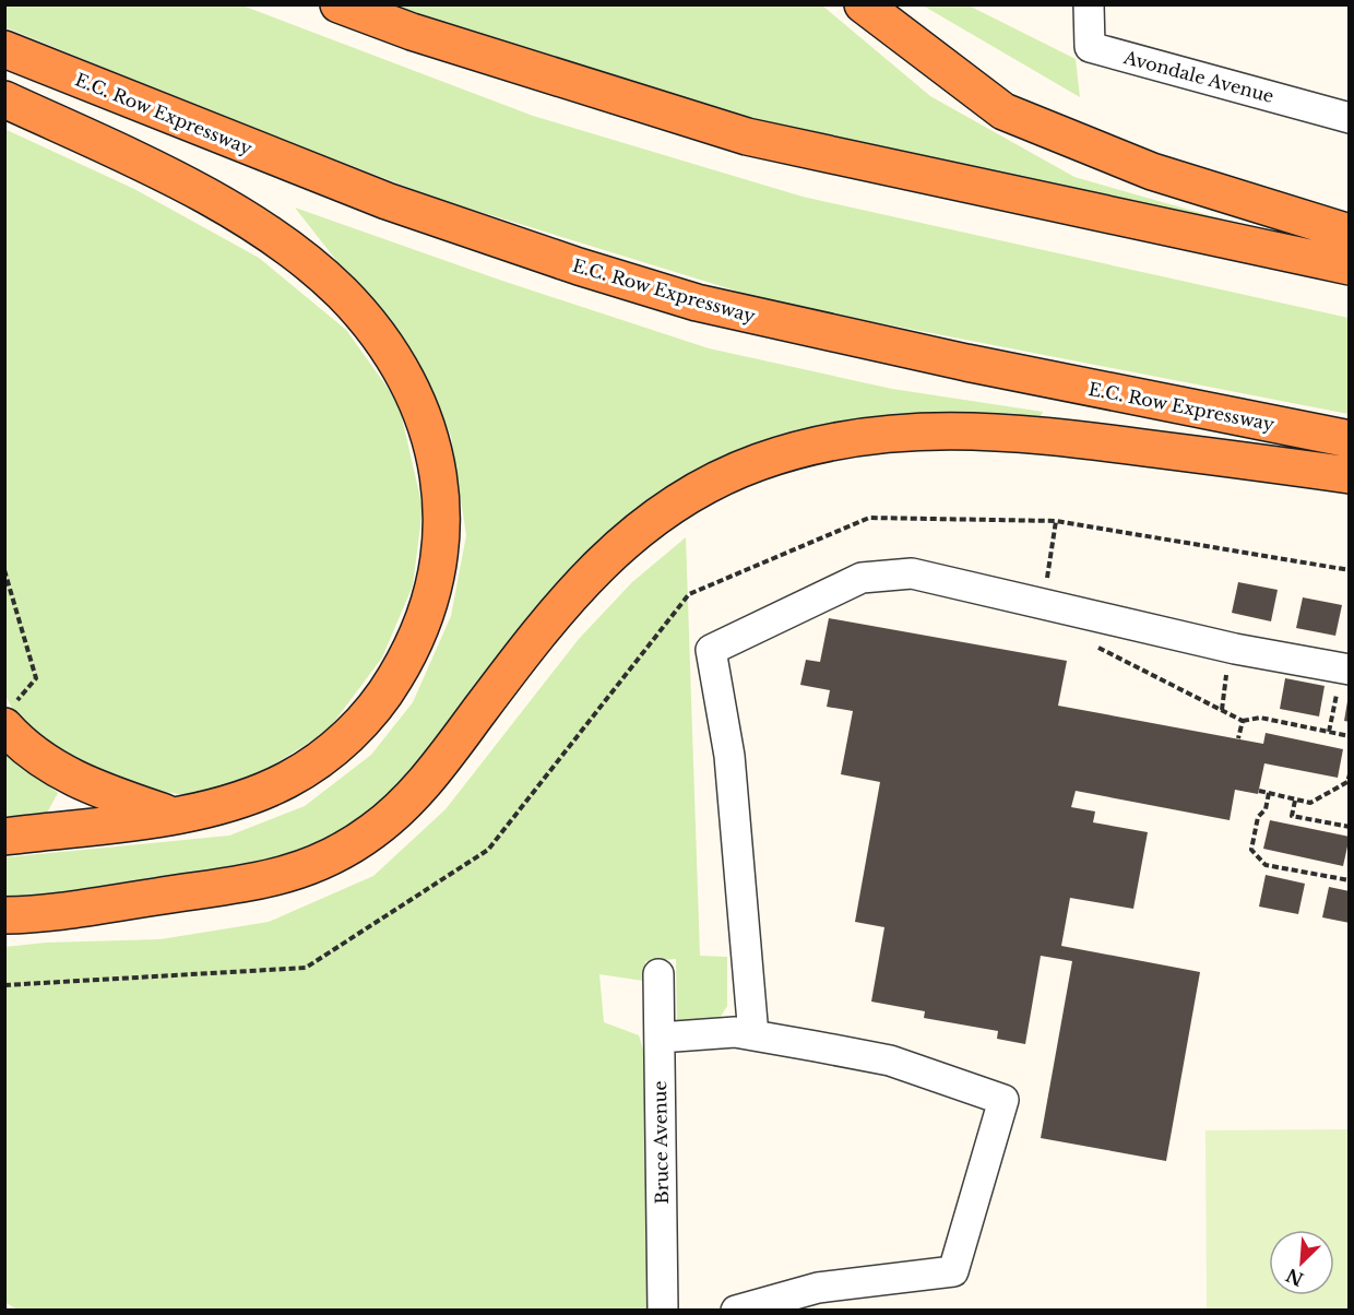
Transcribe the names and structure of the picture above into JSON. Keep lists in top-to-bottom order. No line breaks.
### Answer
{"streets":{"highway":["E.C. Row Expressway"],"street":["Avondale Avenue","Bruce Avenue"]},"north":"bottom left"}
